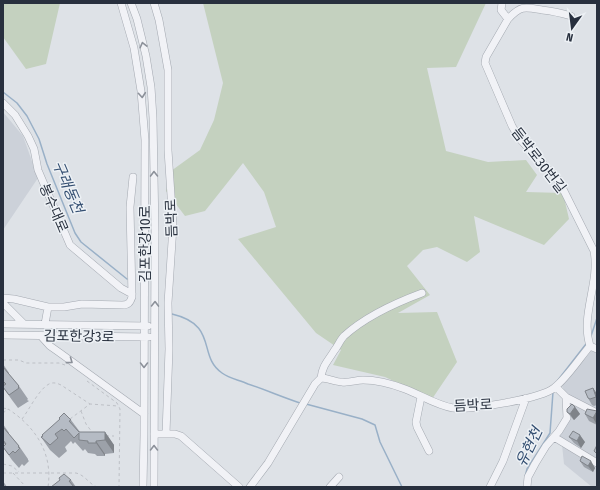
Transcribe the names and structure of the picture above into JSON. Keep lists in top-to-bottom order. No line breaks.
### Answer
{"streets":{"street":["듬박로30번길","봉수대로","듬박로","김포한강10로","김포한강3로"]},"crossings":[["듬박로30번길","듬박로"],["봉수대로","김포한강3로"],["김포한강10로","김포한강3로"]],"water":["구래동천","유현천"],"north":"bottom"}
